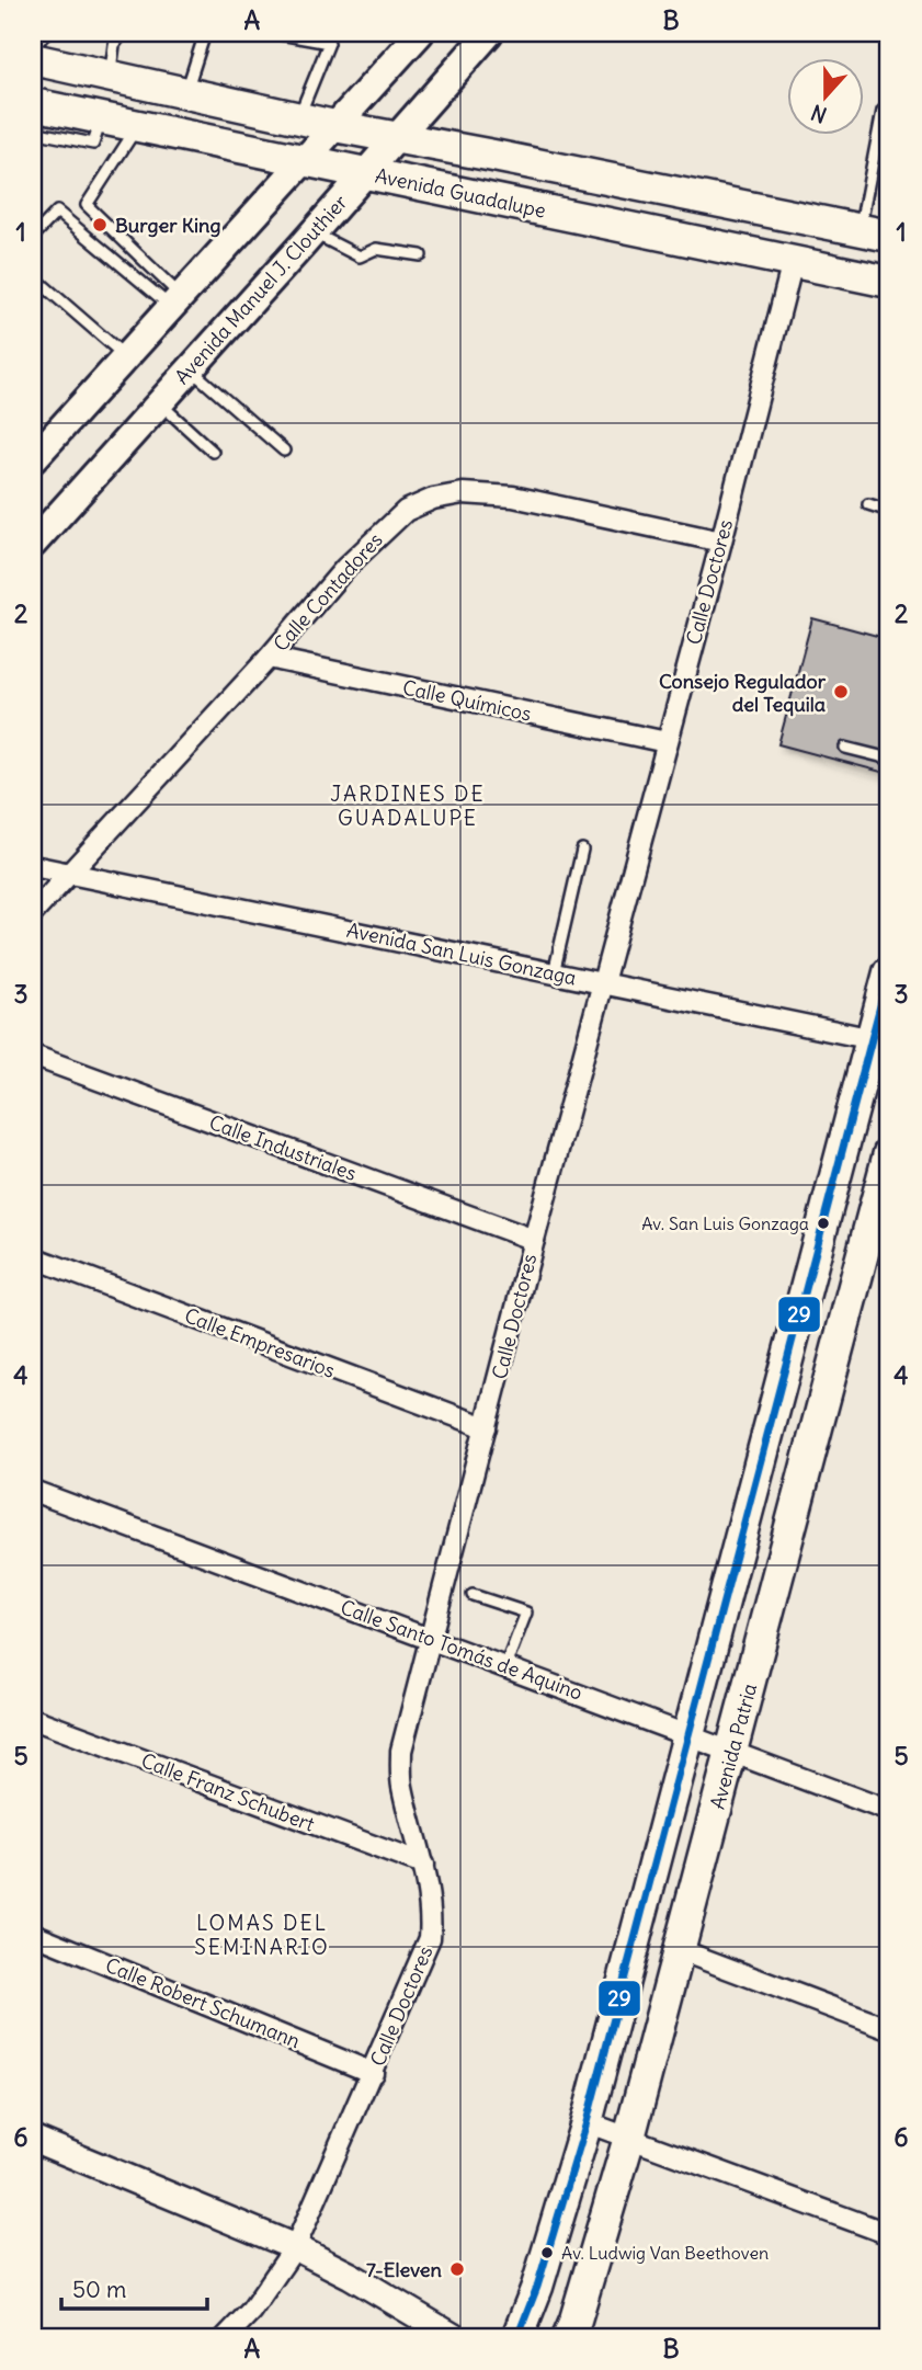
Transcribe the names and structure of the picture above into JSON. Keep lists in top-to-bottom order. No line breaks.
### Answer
{"streets":{"main road":["Avenida Guadalupe","Avenida Manuel J. Clouthier","Avenida Patria"],"street":["Calle Doctores","Calle Contadores","Calle Químicos","Avenida San Luis Gonzaga","Calle Industriales","Calle Empresarios","Calle Santo Tomás de Aquino","Calle Franz Schubert","Calle Robert Schumann"]},"crossings":[["Avenida Guadalupe","Avenida Manuel J. Clouthier"],["Avenida Guadalupe","Calle Doctores"],["Calle Doctores","Calle Contadores"],["Calle Doctores","Calle Químicos"],["Calle Doctores","Avenida San Luis Gonzaga"],["Calle Doctores","Calle Industriales"],["Calle Doctores","Calle Empresarios"],["Calle Doctores","Calle Santo Tomás de Aquino"],["Calle Doctores","Calle Franz Schubert"],["Calle Doctores","Calle Robert Schumann"],["Calle Contadores","Calle Químicos"],["Calle Contadores","Avenida San Luis Gonzaga"],["Calle Santo Tomás de Aquino","Avenida Patria"]],"districts":["JARDINES DE GUADALUPE","LOMAS DEL SEMINARIO"],"places":["Burger King","Consejo Regulador del Tequila","Av. San Luis Gonzaga","Av. Ludwig Van Beethoven","7-Eleven"],"lines":["transit line 29"],"scale_bar":"50 m","north":"bottom","grid":{"columns":["A","B"],"rows":["1","2","3","4","5","6"]}}
